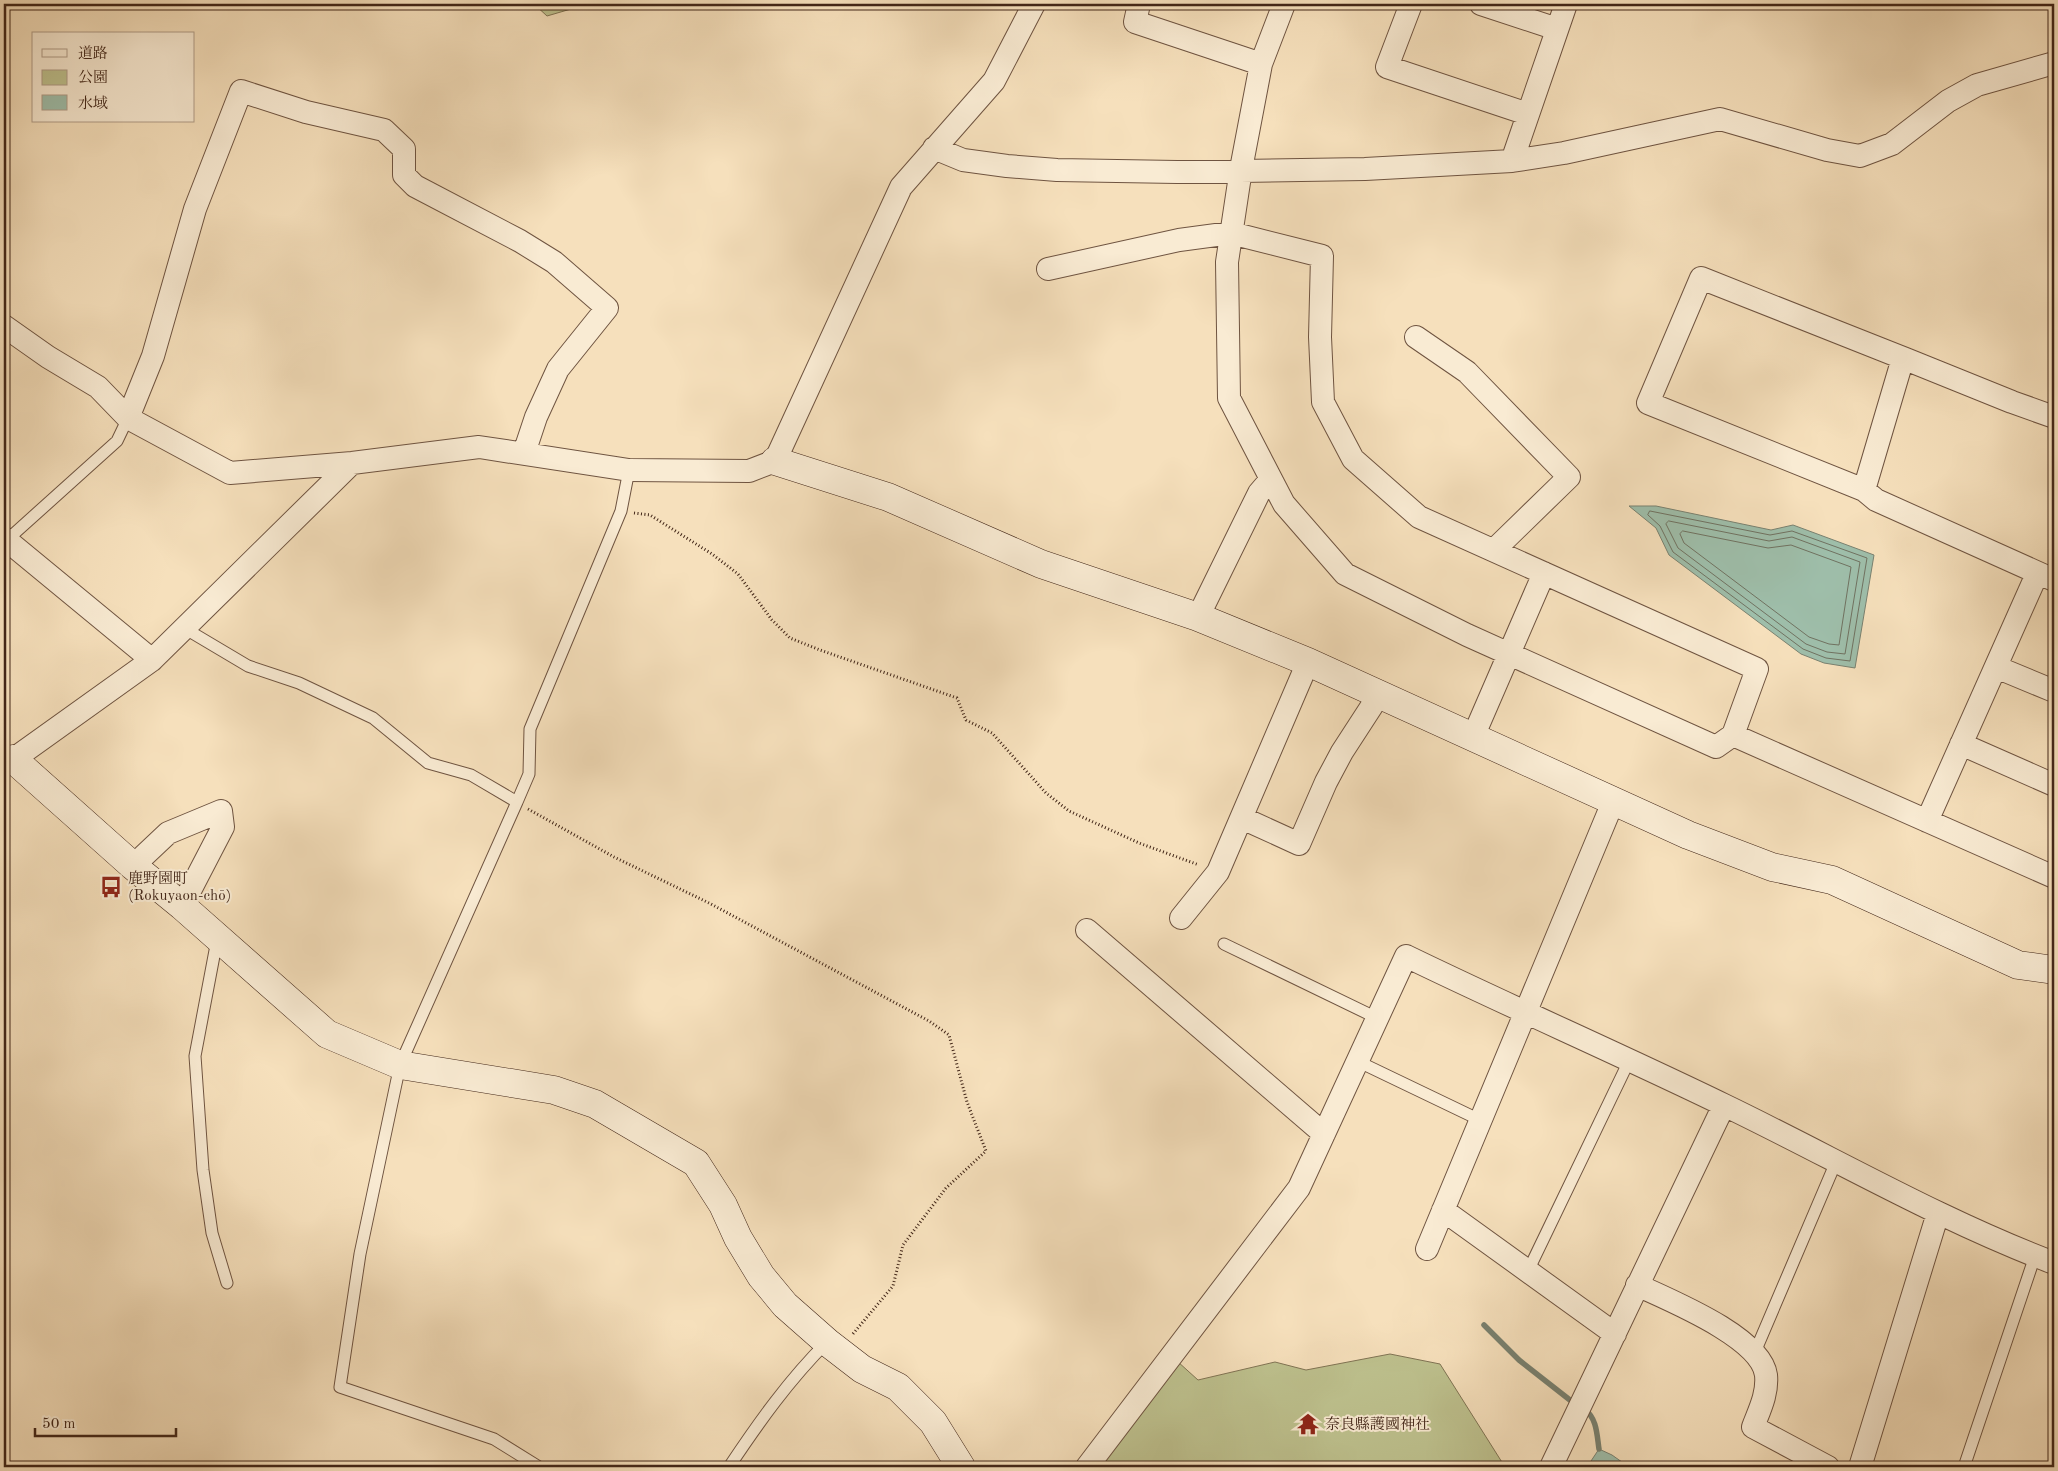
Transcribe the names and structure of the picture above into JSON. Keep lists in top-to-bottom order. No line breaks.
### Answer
{"places":{"bus stop":["鹿野園町 (Rokuyaon-chō)"],"temple":["奈良縣護國神社"]},"legend":["道路","公園","水域"],"scale_bar":"50 m"}
